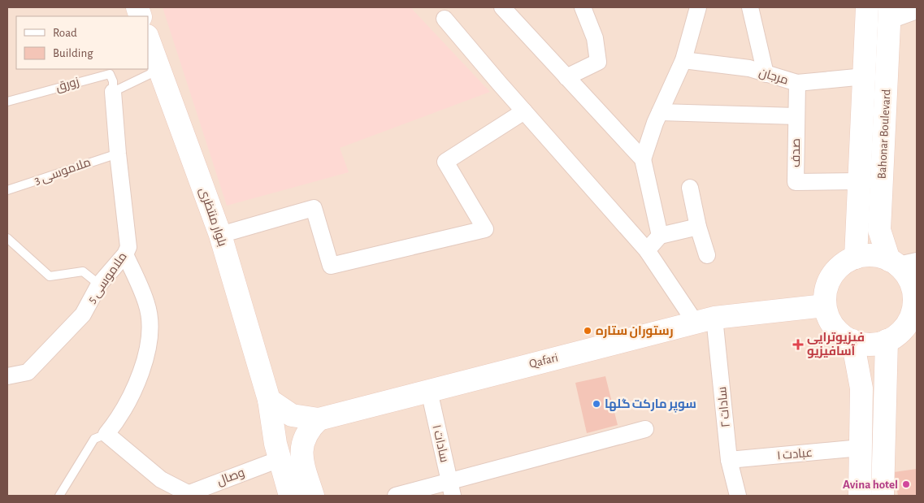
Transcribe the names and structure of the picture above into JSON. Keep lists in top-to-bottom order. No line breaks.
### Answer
{"streets":{"main road":["Bahonar Boulevard","بلوار منتظری","Qafari"],"street":["مرجان","صدف","ملاموسی 5","سادات ۲","سادات ۱","عبادت ۱","وصال"],"lane":["زورق","ملاموسی 3"]},"crossings":[["مرجان","Bahonar Boulevard"],["مرجان","صدف"],["زورق","ملاموسی 5"],["Bahonar Boulevard","صدف"],["Bahonar Boulevard","Qafari"],["ملاموسی 3","ملاموسی 5"],["بلوار منتظری","Qafari"],["بلوار منتظری","وصال"],["Qafari","سادات ۲"],["Qafari","سادات ۱"],["سادات ۲","عبادت ۱"]],"places":{"other":["رستوران ستاره","سوپر مارکت گلها","Avina hotel"],"health":["فیزیوتراپی آسافیزیو"]},"legend":["Road","Building"]}
